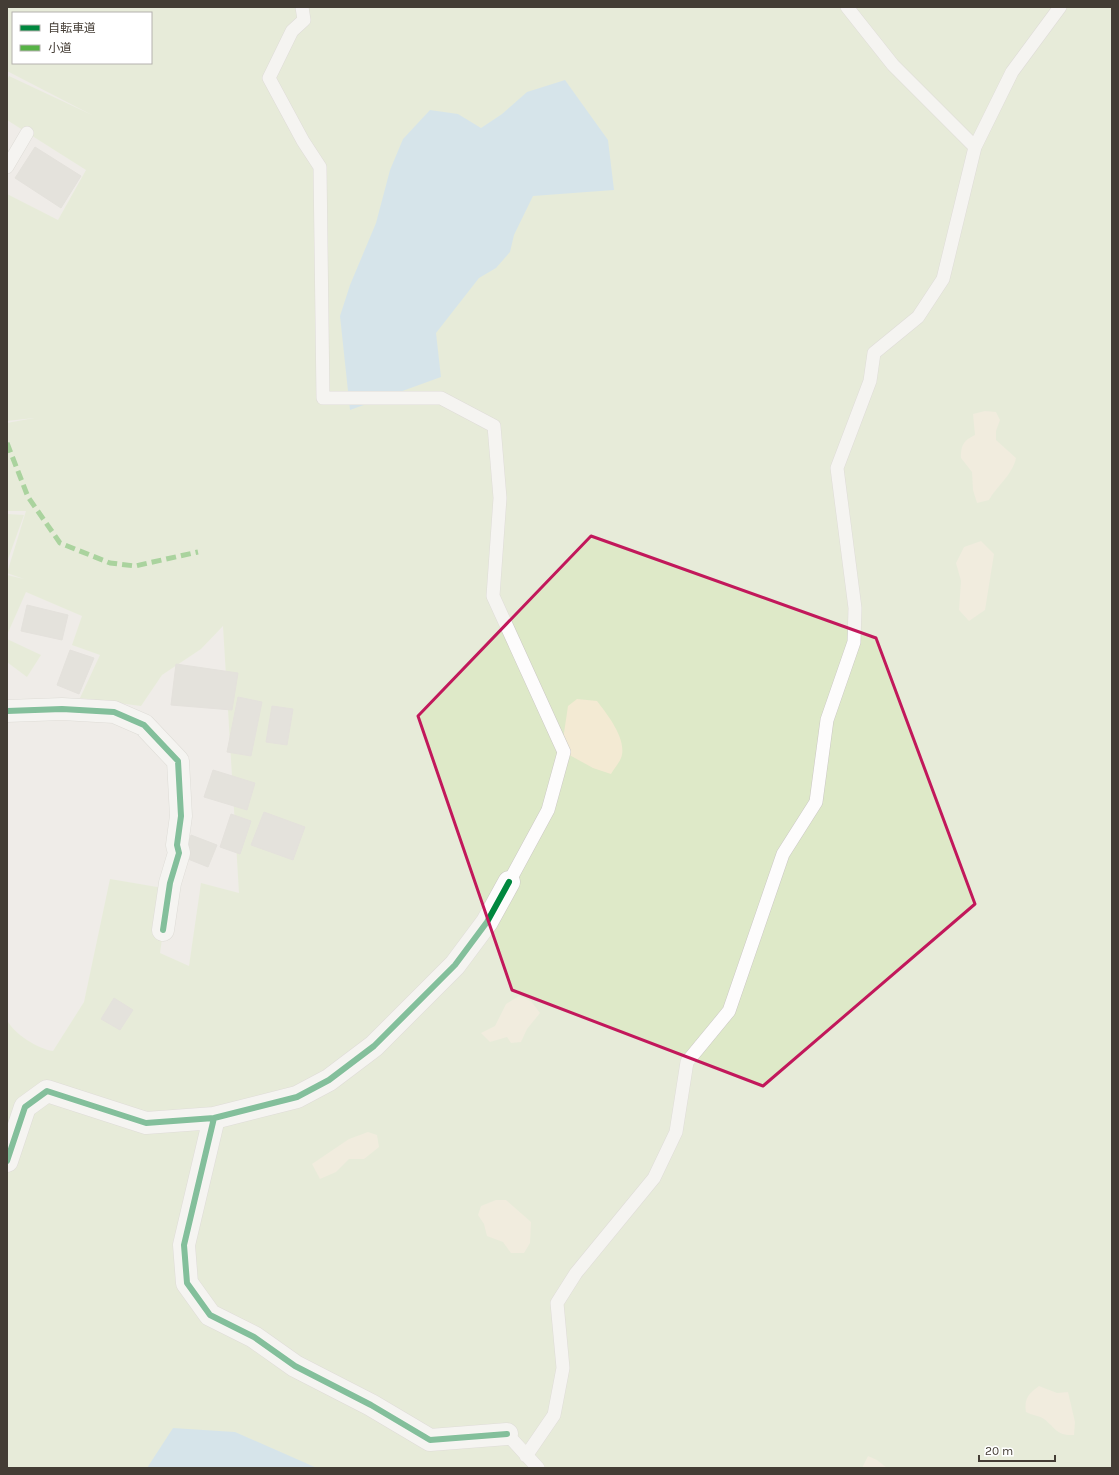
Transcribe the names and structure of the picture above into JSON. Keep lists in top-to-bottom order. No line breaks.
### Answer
{"legend":["自転車道","小道"],"scale_bar":"20 m"}
